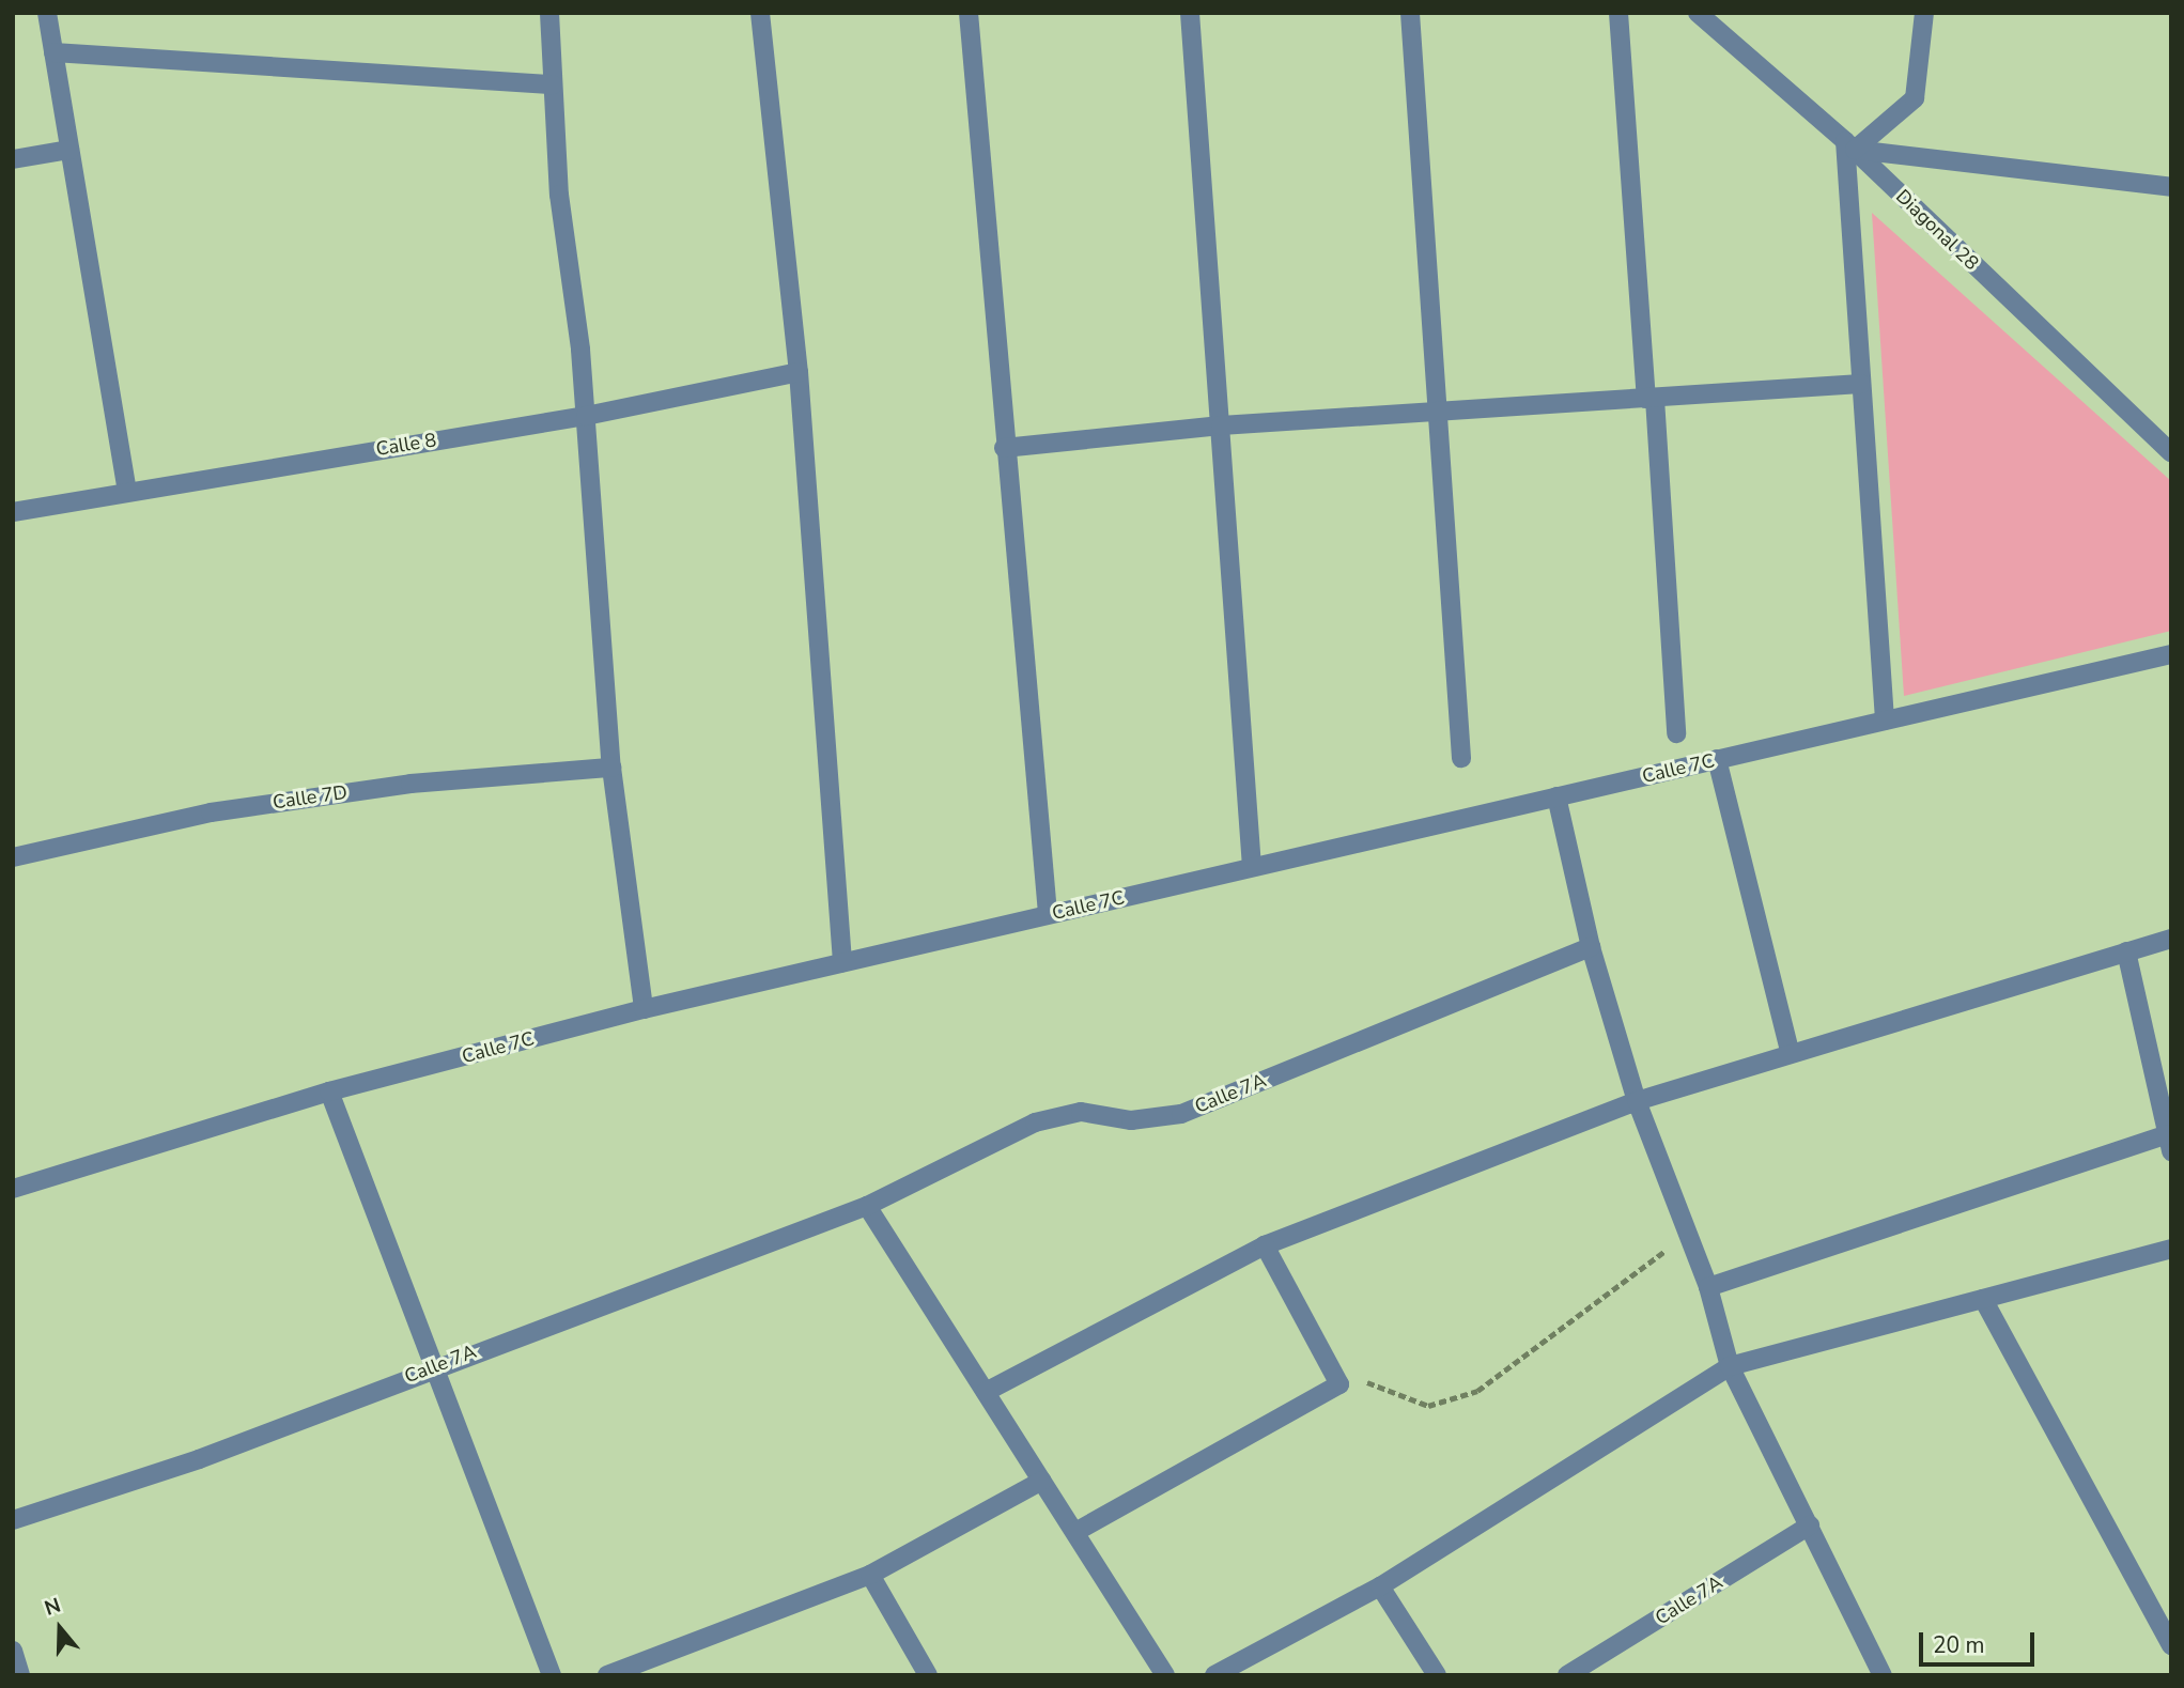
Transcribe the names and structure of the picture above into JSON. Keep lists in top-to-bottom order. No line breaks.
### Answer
{"streets":{"street":["Diagonal 28","Calle 8","Calle 7C","Calle 7D","Calle 7A"]},"scale_bar":"20 m","north":"top"}
